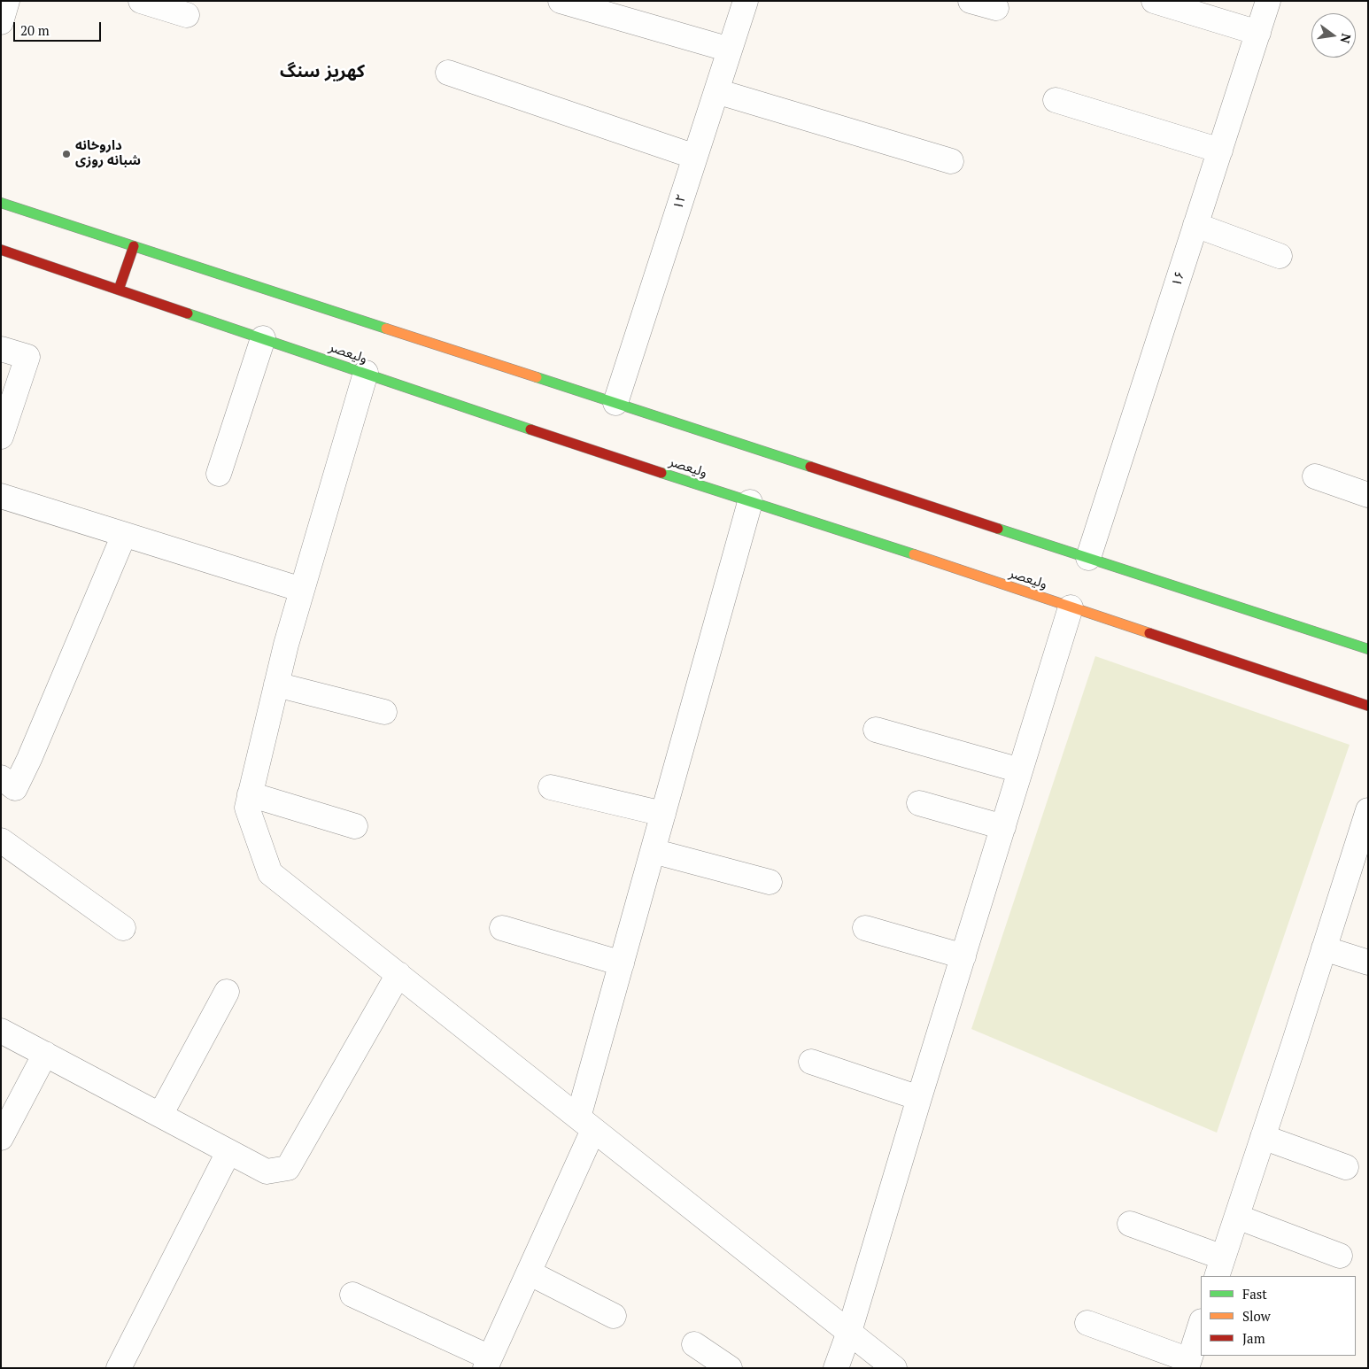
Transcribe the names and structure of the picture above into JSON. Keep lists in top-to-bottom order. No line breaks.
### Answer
{"streets":{"main road":["ولیعصر"],"street":["۱۲","۱۶"]},"districts":["کهریز سنگ"],"places":["داروخانه شبانه روزی"],"legend":["Fast","Slow","Jam"],"scale_bar":"20 m","north":"right"}
